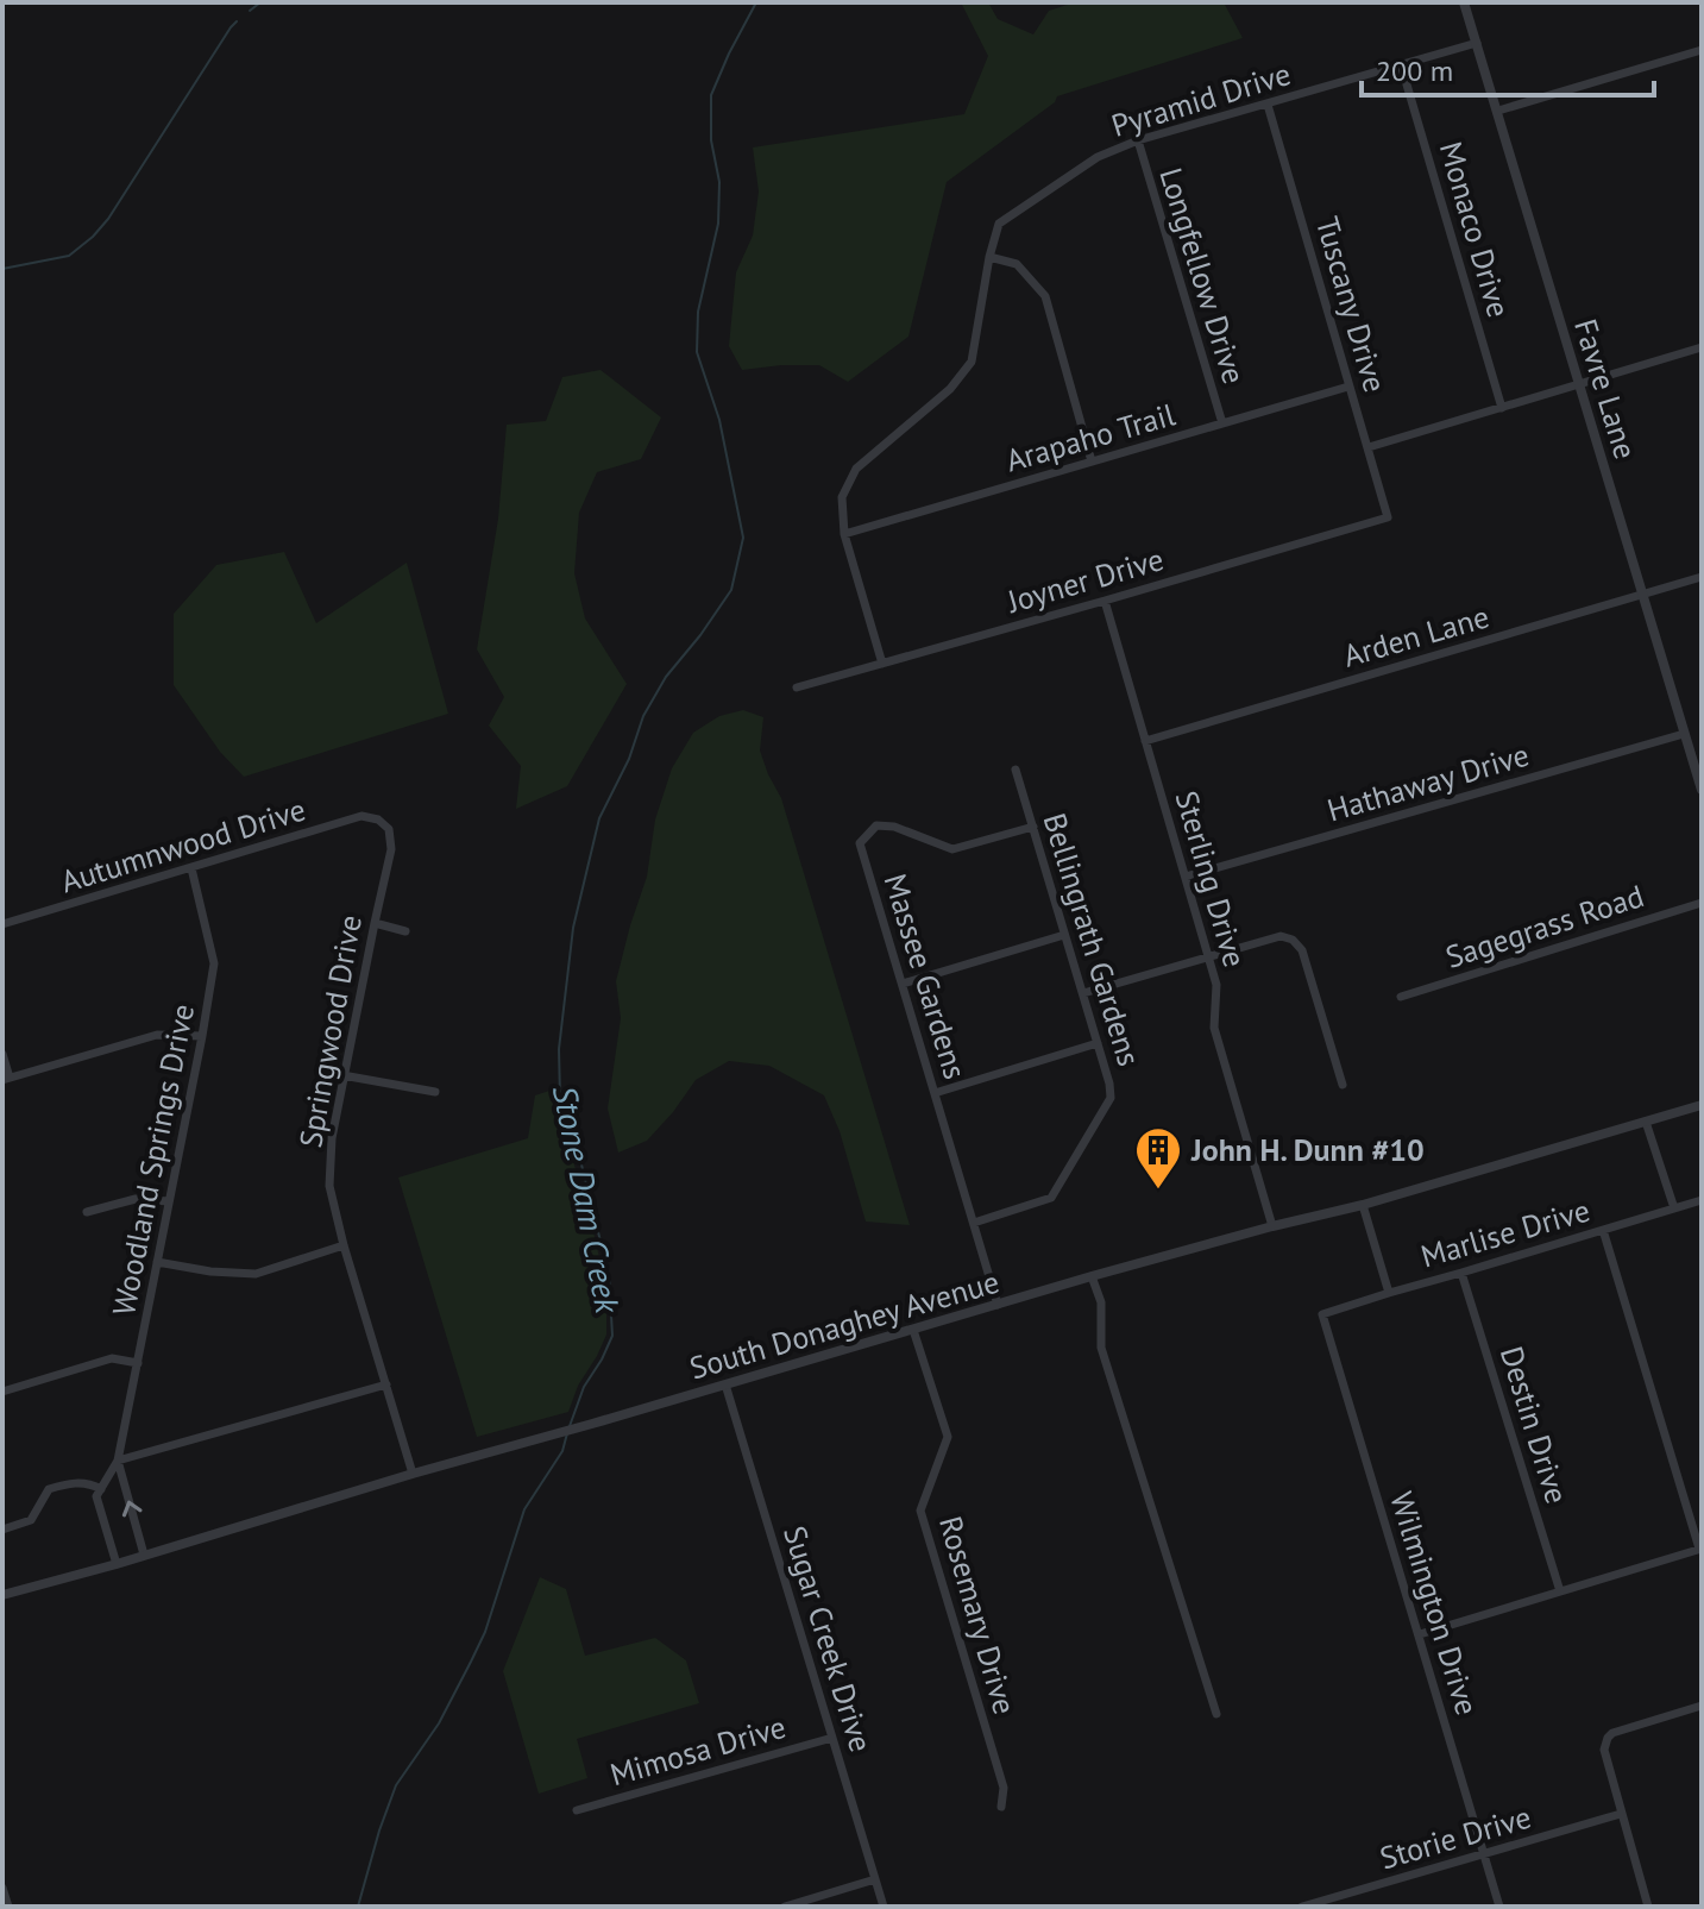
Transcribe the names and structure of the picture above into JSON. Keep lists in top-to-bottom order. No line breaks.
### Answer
{"streets":{"street":["Pyramid Drive","Monaco Drive","Longfellow Drive","Tuscany Drive","Favre Lane","Arapaho Trail","Joyner Drive","Arden Lane","Hathaway Drive","Autumnwood Drive","Sterling Drive","Sagegrass Road","Bellingrath Gardens","Massee Gardens","Springwood Drive","Woodland Springs Drive","Marlise Drive","South Donaghey Avenue","Destin Drive","Wilmington Drive","Rosemary Drive","Sugar Creek Drive","Mimosa Drive","Storie Drive"]},"crossings":[["Pyramid Drive","Monaco Drive"],["Pyramid Drive","Longfellow Drive"],["Pyramid Drive","Tuscany Drive"],["Pyramid Drive","Favre Lane"],["Pyramid Drive","Arapaho Trail"],["Pyramid Drive","Joyner Drive"],["Longfellow Drive","Arapaho Trail"],["Tuscany Drive","Arapaho Trail"],["Tuscany Drive","Joyner Drive"],["Favre Lane","Arden Lane"],["Favre Lane","Hathaway Drive"],["Joyner Drive","Sterling Drive"],["Arden Lane","Sterling Drive"],["Hathaway Drive","Sterling Drive"],["Autumnwood Drive","Springwood Drive"],["Autumnwood Drive","Woodland Springs Drive"],["Sterling Drive","South Donaghey Avenue"],["Bellingrath Gardens","Massee Gardens"],["Massee Gardens","South Donaghey Avenue"],["Springwood Drive","South Donaghey Avenue"],["Woodland Springs Drive","South Donaghey Avenue"],["Marlise Drive","Destin Drive"],["Marlise Drive","Wilmington Drive"],["South Donaghey Avenue","Rosemary Drive"],["South Donaghey Avenue","Sugar Creek Drive"],["Wilmington Drive","Storie Drive"],["Sugar Creek Drive","Mimosa Drive"]],"water":["Stone Dam Creek"],"places":{"building":["John H. Dunn #10"]},"scale_bar":"200 m"}
